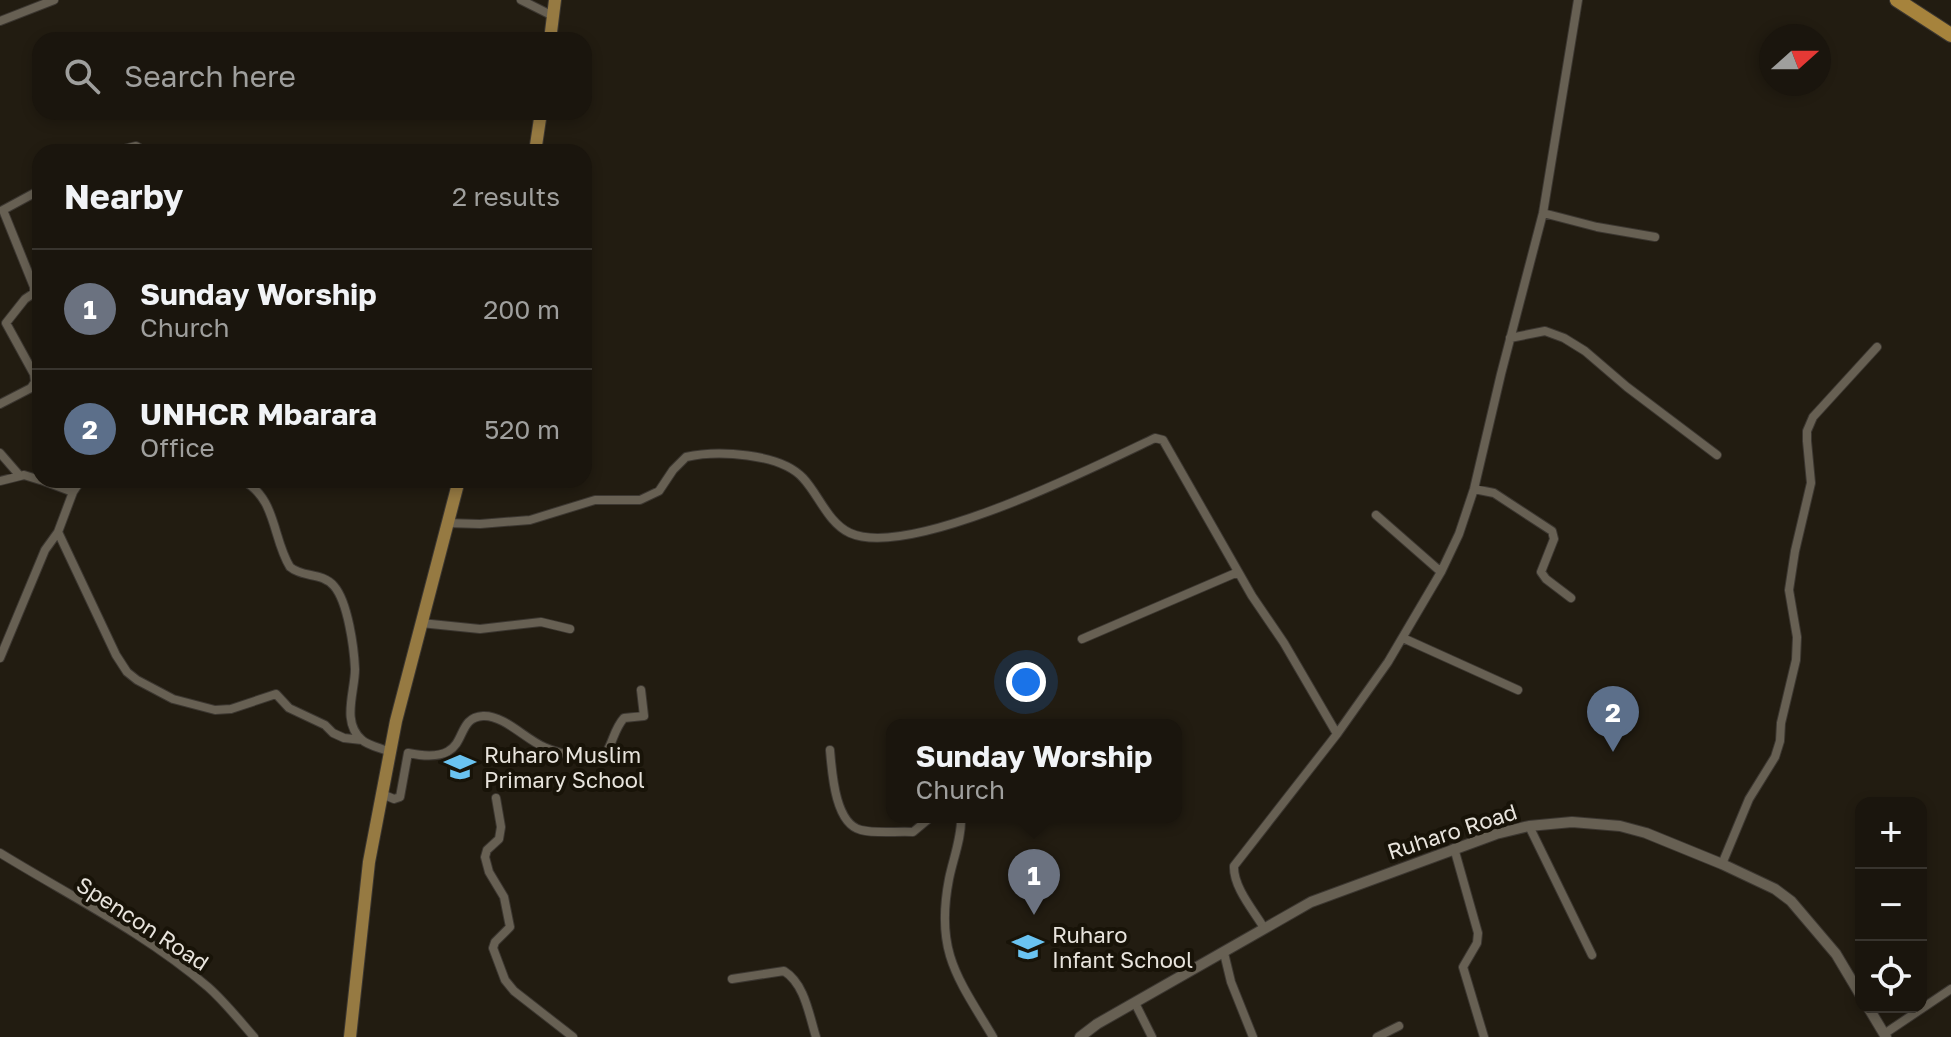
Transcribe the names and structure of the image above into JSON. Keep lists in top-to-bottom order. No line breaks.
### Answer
{"streets":{"street":["Ruharo Road","Spencon Road"]},"places":{"school or university":["Ruharo Muslim Primary School","Ruharo Infant School"]},"north":"right","page":{"search":"Search here","heading":["Nearby","2 results"],"list":[{"mark":"1","name":"Sunday Worship","note":"Church","value":"200 m"},{"mark":"2","name":"UNHCR Mbarara","note":"Office","value":"520 m"}],"pins":["2","1"],"popup":["Sunday Worship","Church"],"map_buttons":["+","−"]}}
